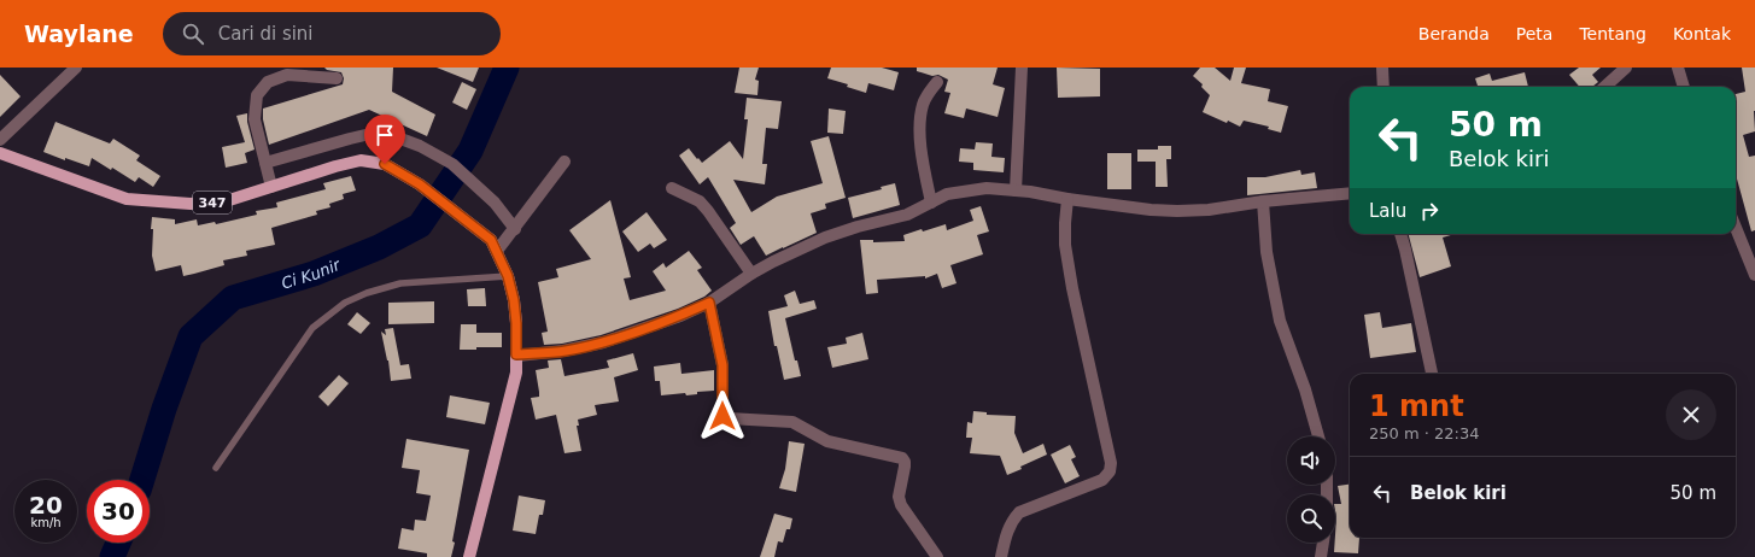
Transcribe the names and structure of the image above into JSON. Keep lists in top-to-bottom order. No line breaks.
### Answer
{"streets":{"main road":["347"]},"water":["Ci Kunir"],"page":{"header":"Waylane","search":"Cari di sini","nav":["Beranda","Peta","Tentang","Kontak"],"turn":["50 m","Belok kiri"],"then":"Lalu","heading":["1 mnt","250 m · 22:34"],"list":[{"name":"Belok kiri","value":"50 m"}],"speed":"20 km/h","limit":"30"}}
